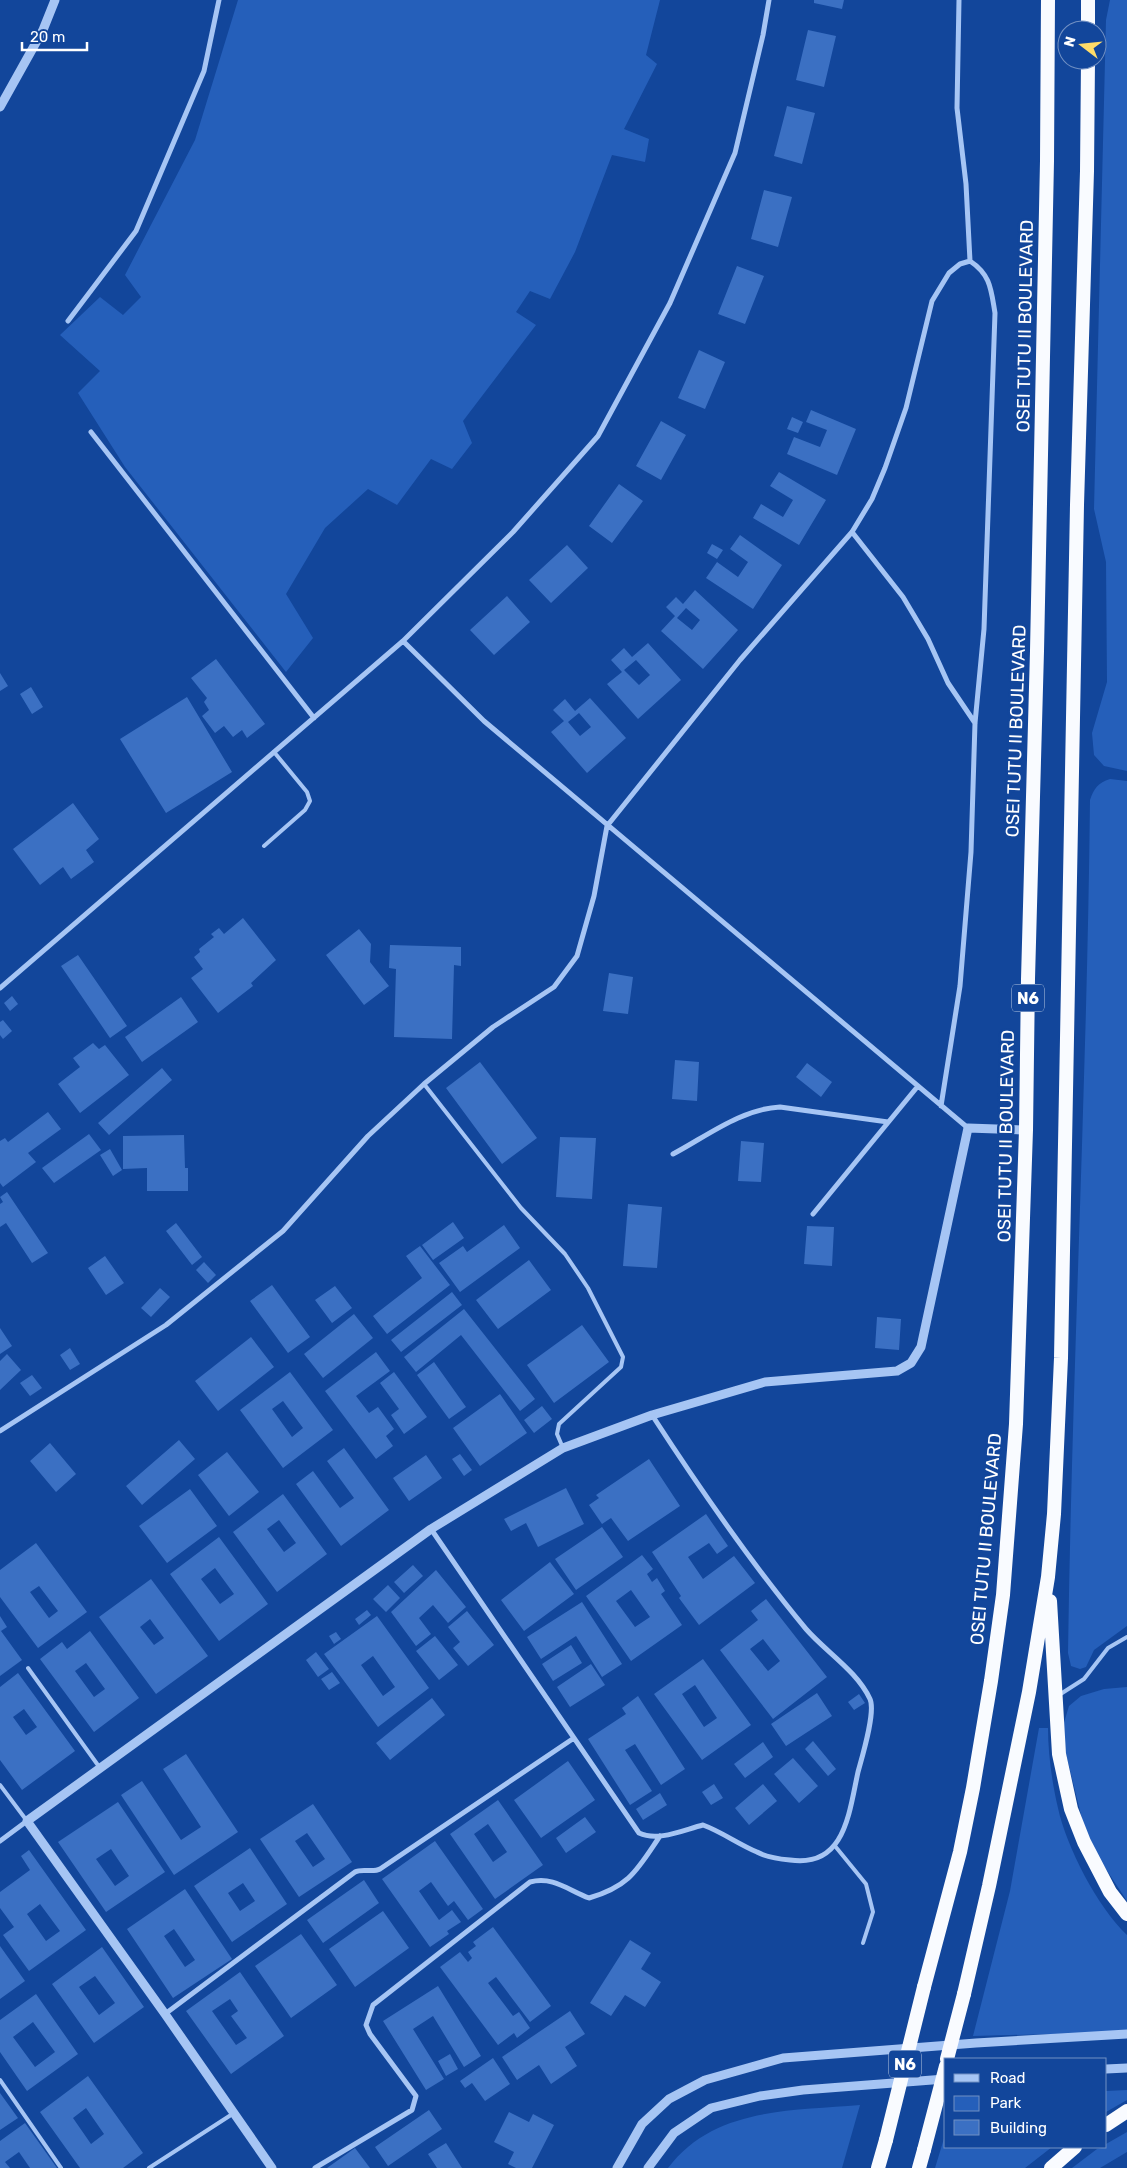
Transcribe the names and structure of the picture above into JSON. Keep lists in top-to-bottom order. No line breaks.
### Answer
{"streets":{"highway":["OSEI TUTU II BOULEVARD","N6"]},"legend":["Road","Park","Building"],"scale_bar":"20 m","north":"left"}
